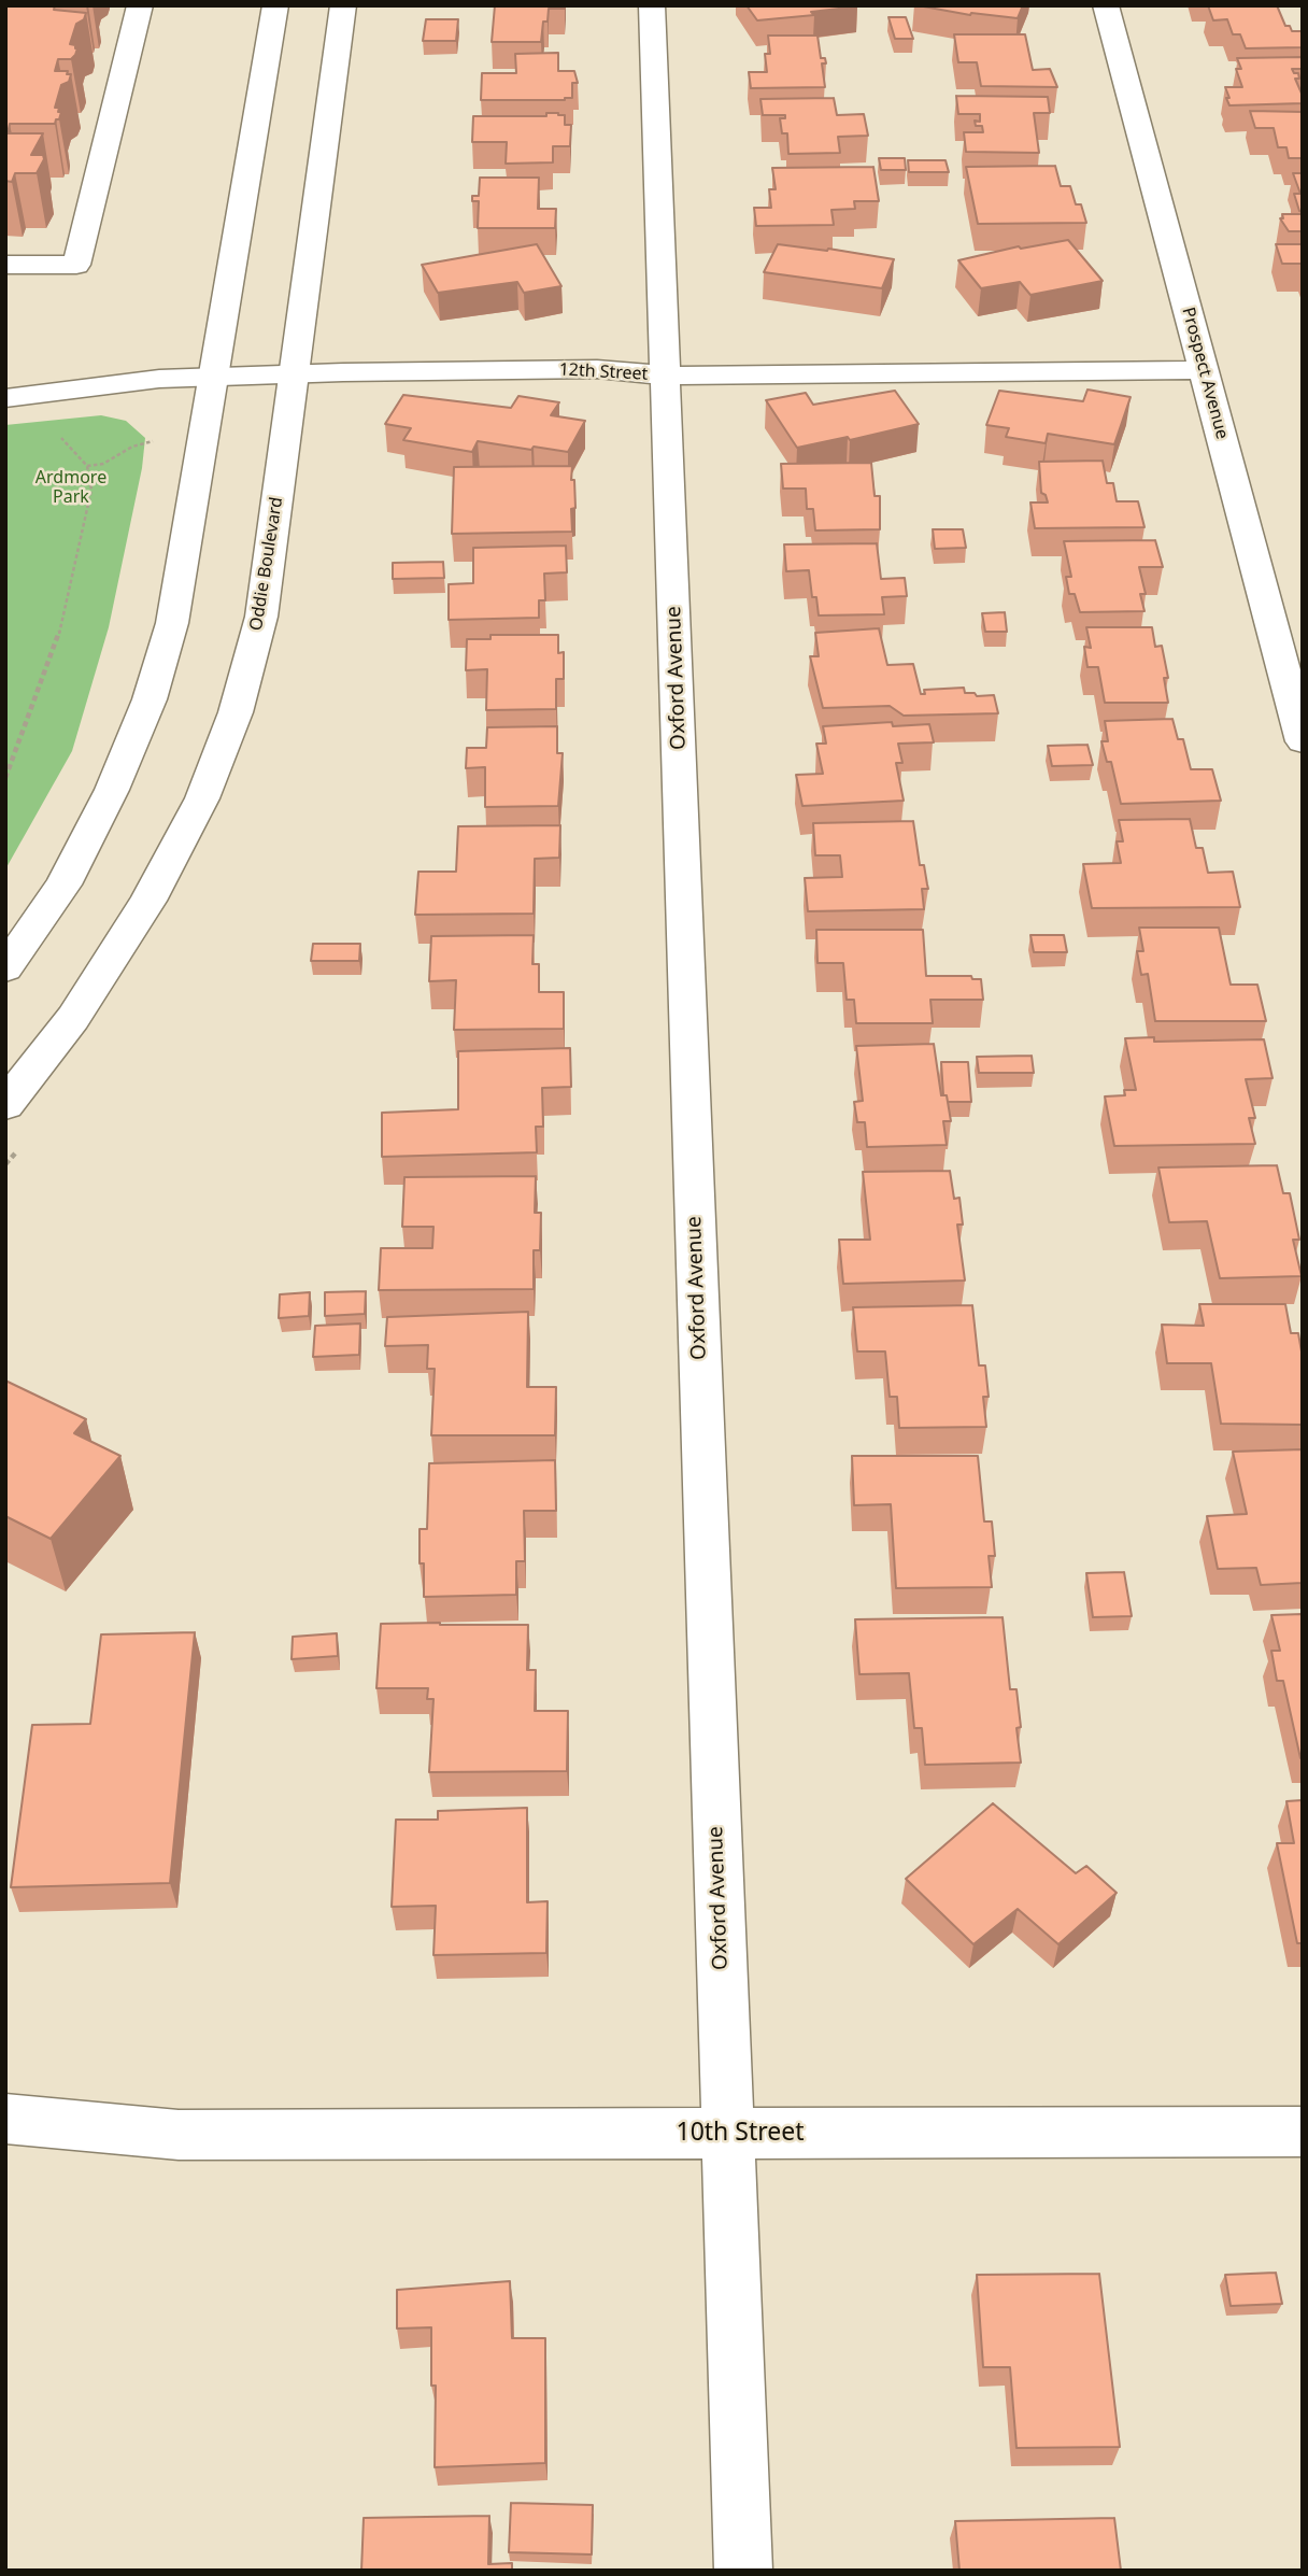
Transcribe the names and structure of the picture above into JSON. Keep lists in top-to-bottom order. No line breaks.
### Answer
{"streets":{"street":["12th Street","Prospect Avenue","Oddie Boulevard","Oxford Avenue","10th Street"]},"crossings":[["12th Street","Prospect Avenue"],["12th Street","Oddie Boulevard"],["12th Street","Oxford Avenue"],["Oxford Avenue","10th Street"]],"parks":["Ardmore Park"]}
